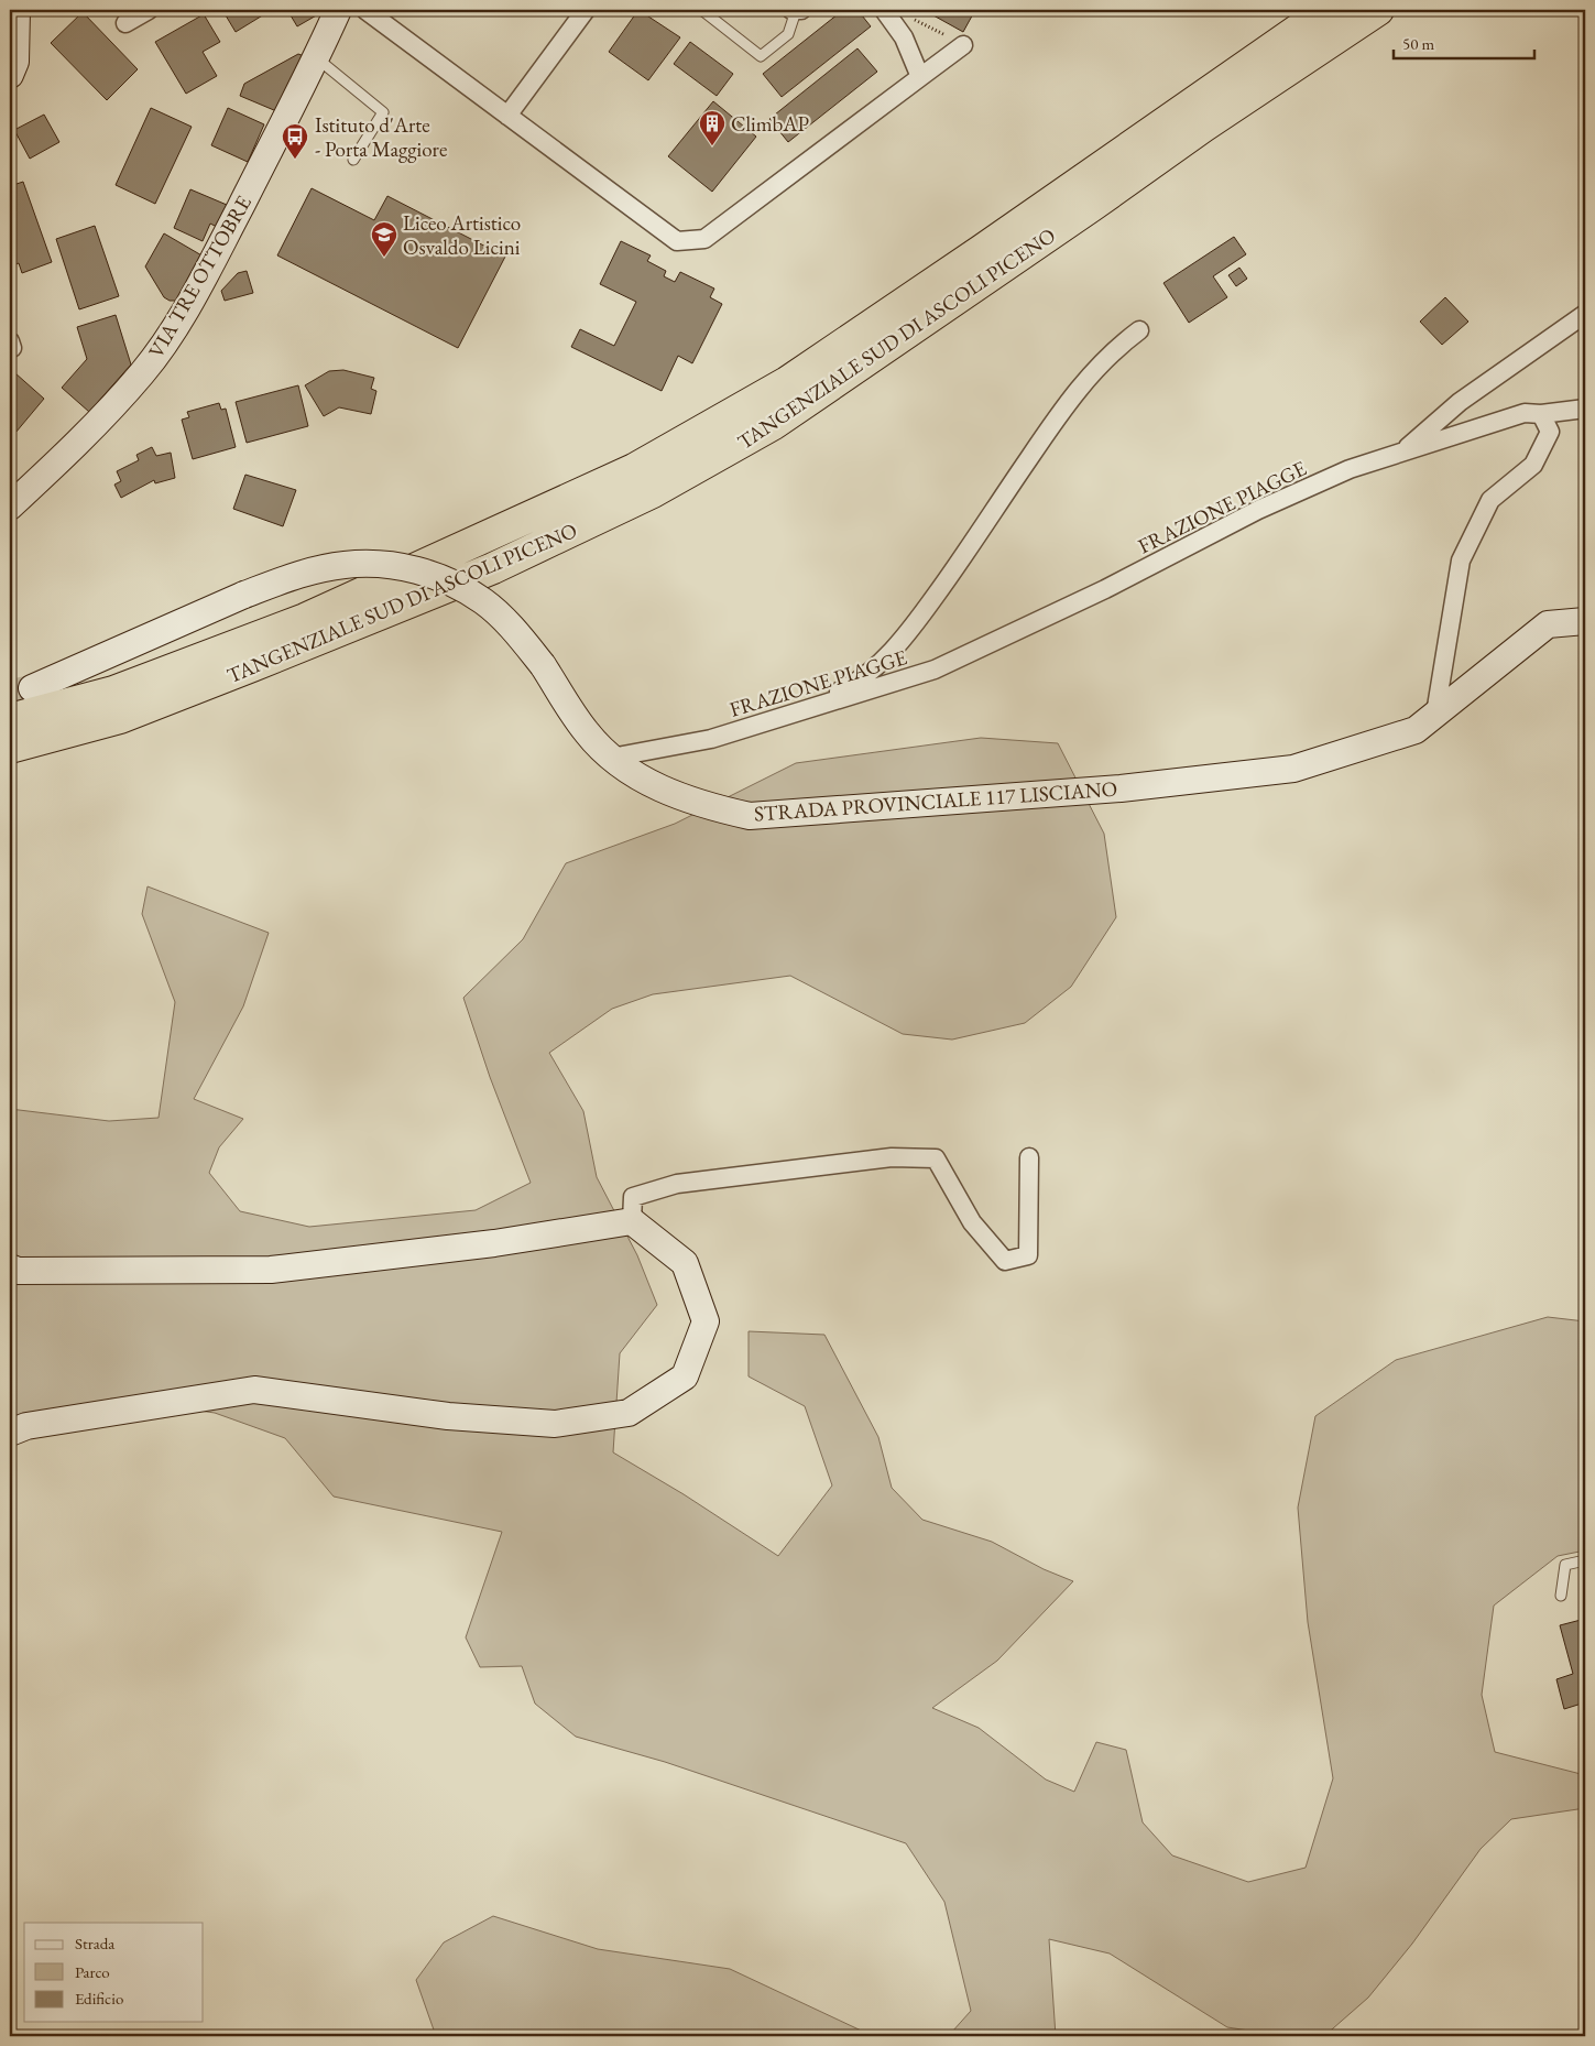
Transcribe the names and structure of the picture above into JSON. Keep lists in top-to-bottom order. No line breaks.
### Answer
{"streets":{"highway":["TANGENZIALE SUD DI ASCOLI PICENO"],"street":["VIA TRE OTTOBRE","FRAZIONE PIAGGE","STRADA PROVINCIALE 117 LISCIANO"]},"crossings":[["FRAZIONE PIAGGE","STRADA PROVINCIALE 117 LISCIANO"]],"places":{"building":["ClimbAP"],"bus stop":["Istituto d'Arte - Porta Maggiore"],"school or university":["Liceo Artistico Osvaldo Licini"]},"legend":["Strada","Parco","Edificio"],"scale_bar":"50 m"}
